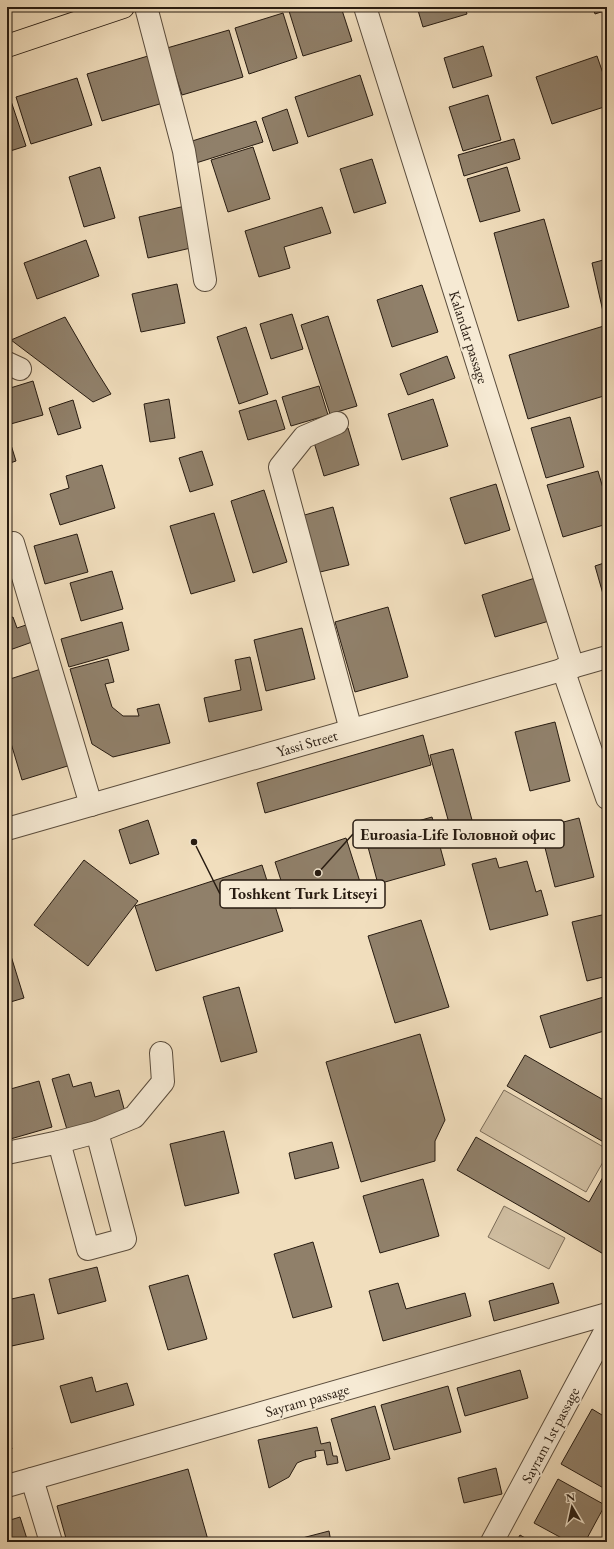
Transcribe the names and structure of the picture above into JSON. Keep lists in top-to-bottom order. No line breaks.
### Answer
{"streets":{"street":["Kalandar passage","Yassi Street","Sayram passage","Sayram 1st passage"]},"crossings":[["Kalandar passage","Yassi Street"]],"places":["Toshkent Turk Litseyi","Euroasia-Life Головной офис"],"north":"top"}
